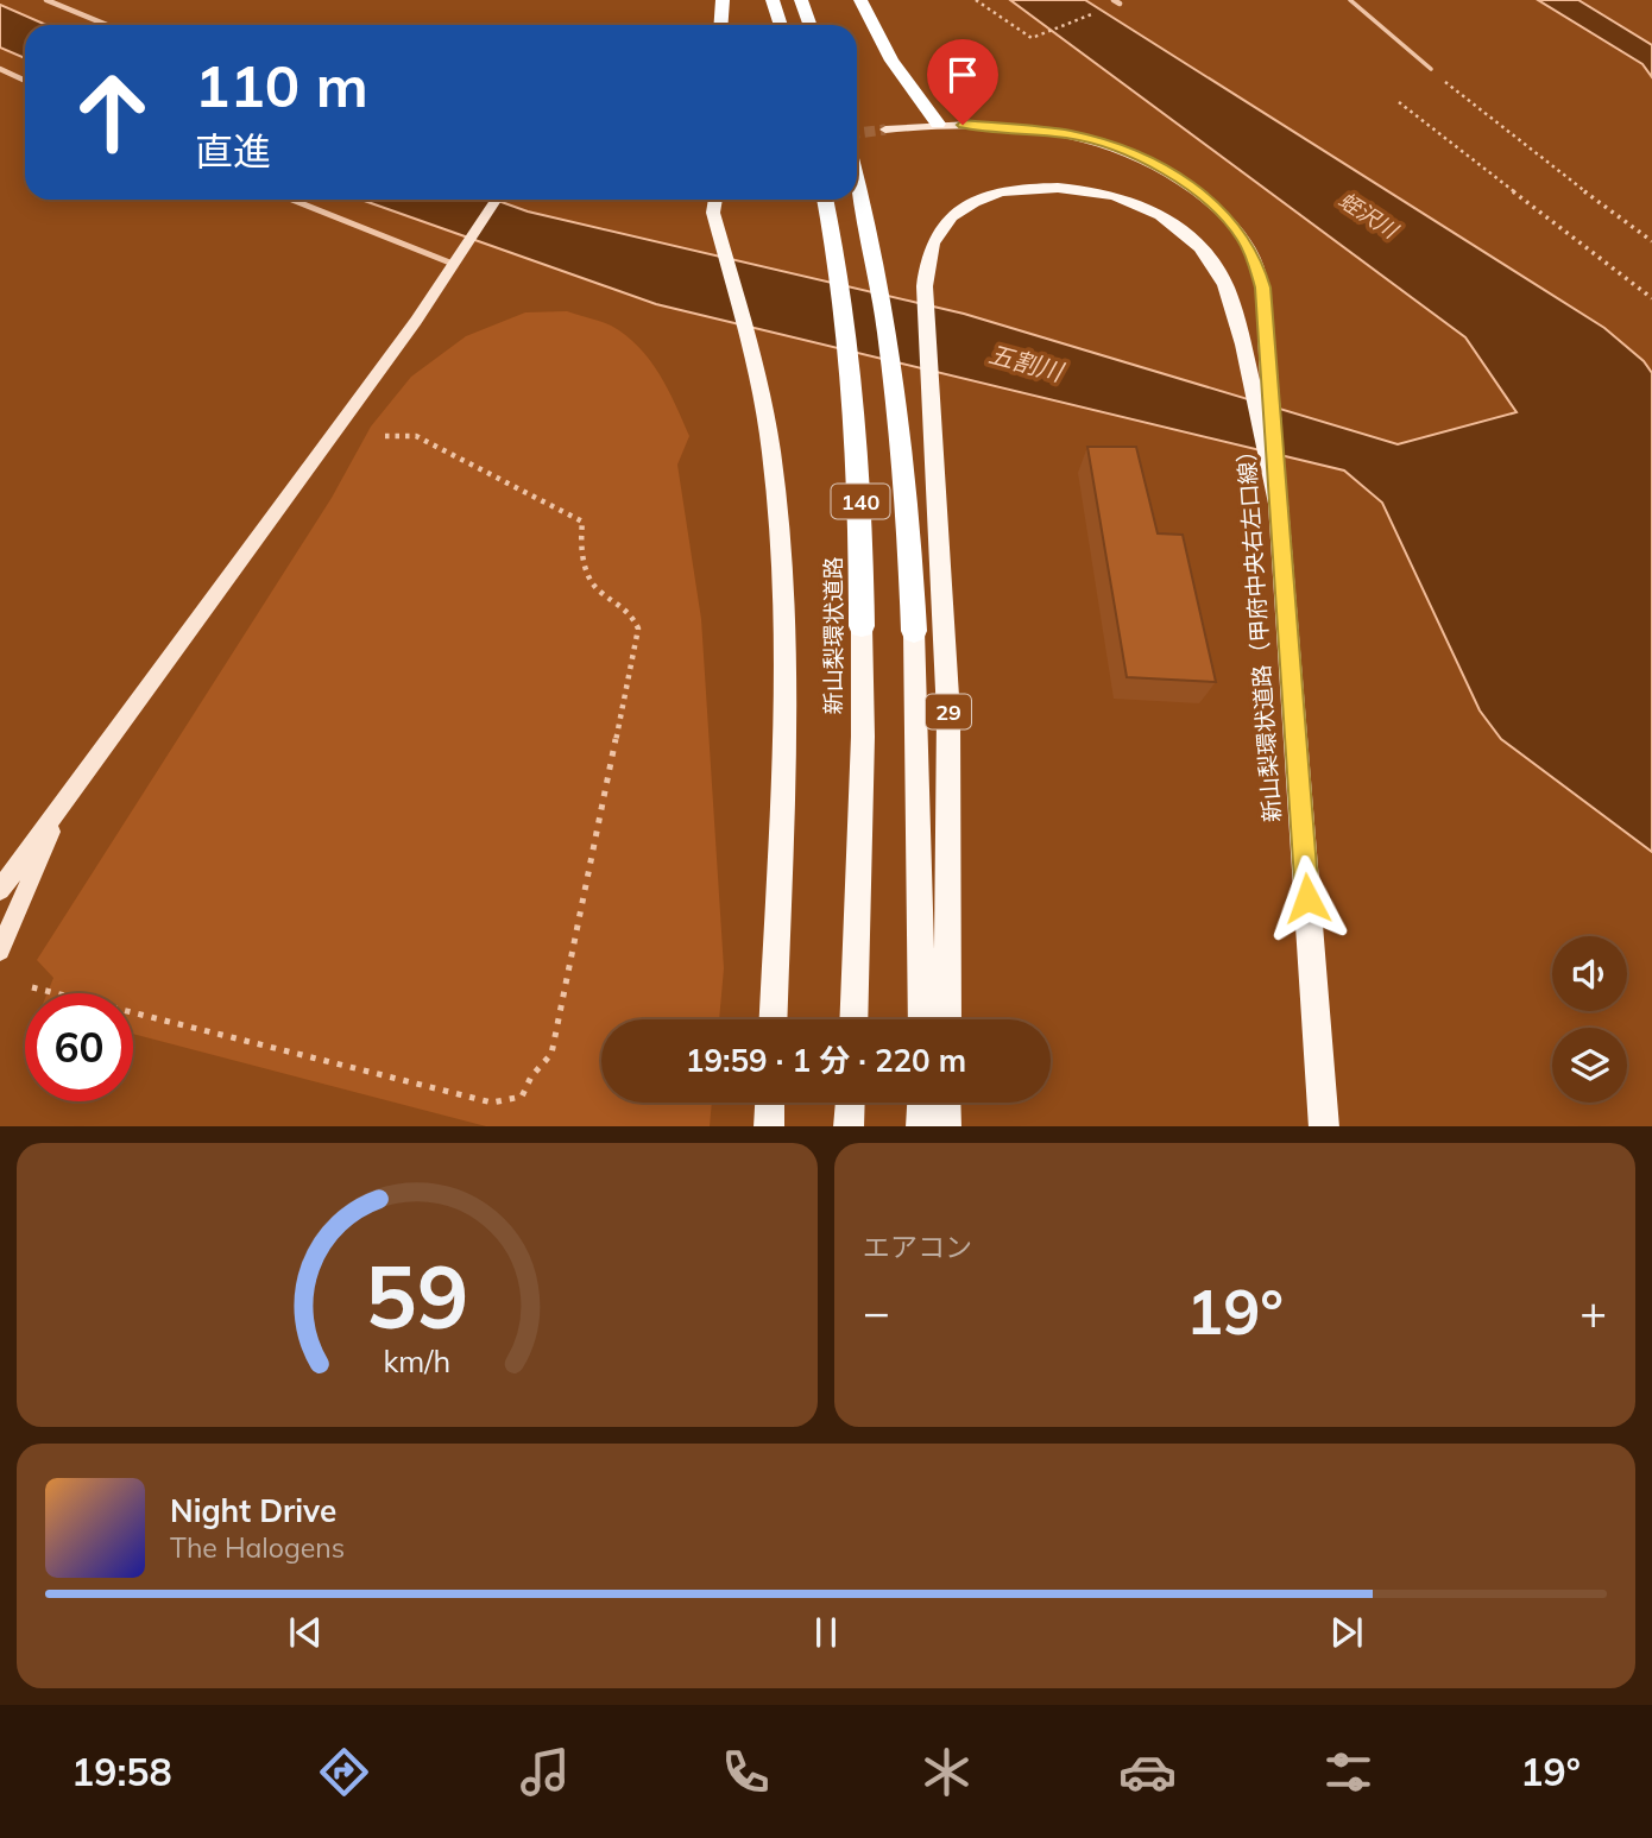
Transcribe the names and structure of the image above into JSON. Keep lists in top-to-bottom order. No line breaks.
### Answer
{"streets":{"highway":["140","新山梨環状道路"],"main road":["新山梨環状道路（甲府中央右左口線）","29"]},"crossings":[["140","29"],["新山梨環状道路（甲府中央右左口線）","29"]],"water":["蛭沢川","五割川"],"page":{"turn":["110 m","直進"],"limit":"60","trip":"19:59 · 1 分 · 220 m","tile":"エアコン","heat":["−","19°","+"],"song":["Night Drive","The Halogens"],"tabs":["19:58","19°"],"gauge":["59","km/h"]}}
